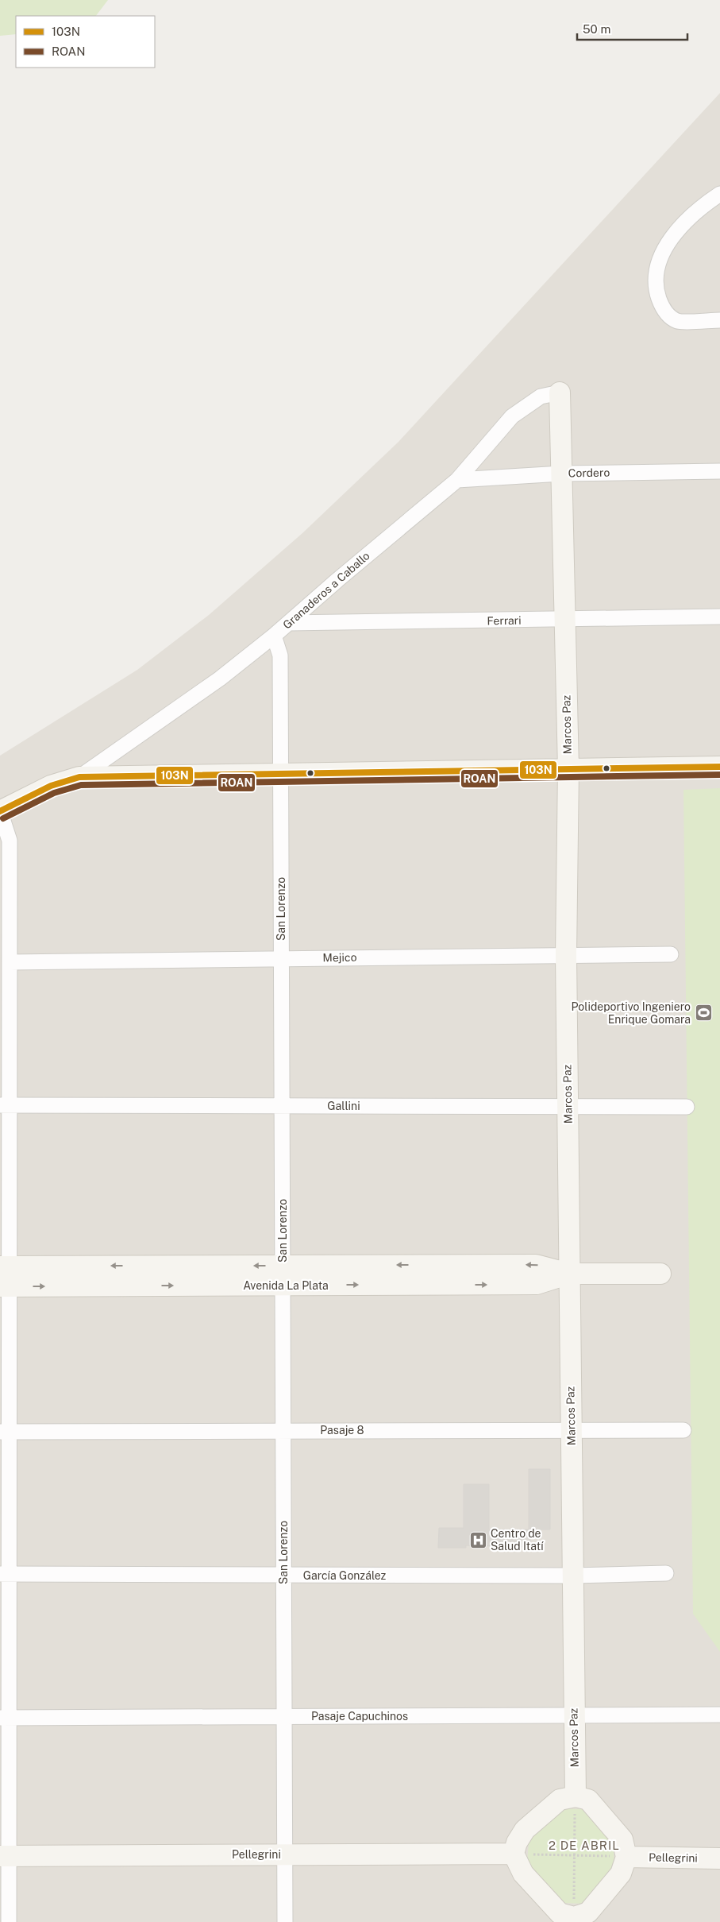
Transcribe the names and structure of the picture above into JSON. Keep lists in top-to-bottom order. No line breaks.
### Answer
{"streets":{"street":["Cordero","Granaderos a Caballo","Ferrari","Marcos Paz","San Lorenzo","Mejico","Gallini","Avenida La Plata","Pasaje 8","García González","Pasaje Capuchinos","Pellegrini"]},"crossings":[["Cordero","Granaderos a Caballo"],["Cordero","Marcos Paz"],["Granaderos a Caballo","Ferrari"],["Granaderos a Caballo","Marcos Paz"],["Granaderos a Caballo","San Lorenzo"],["Ferrari","Marcos Paz"],["Marcos Paz","Mejico"],["Marcos Paz","Gallini"],["Marcos Paz","Avenida La Plata"],["Marcos Paz","Pasaje 8"],["Marcos Paz","García González"],["Marcos Paz","Pasaje Capuchinos"],["San Lorenzo","Mejico"],["San Lorenzo","Gallini"],["San Lorenzo","Avenida La Plata"],["San Lorenzo","Pasaje 8"],["San Lorenzo","García González"],["San Lorenzo","Pasaje Capuchinos"],["San Lorenzo","Pellegrini"]],"districts":["2 DE ABRIL"],"places":{"sports":["Polideportivo Ingeniero Enrique Gomara"],"hospital":["Centro de Salud Itatí"]},"lines":["transit line 103N","transit line ROAN"],"legend":["103N","ROAN"],"scale_bar":"50 m"}
